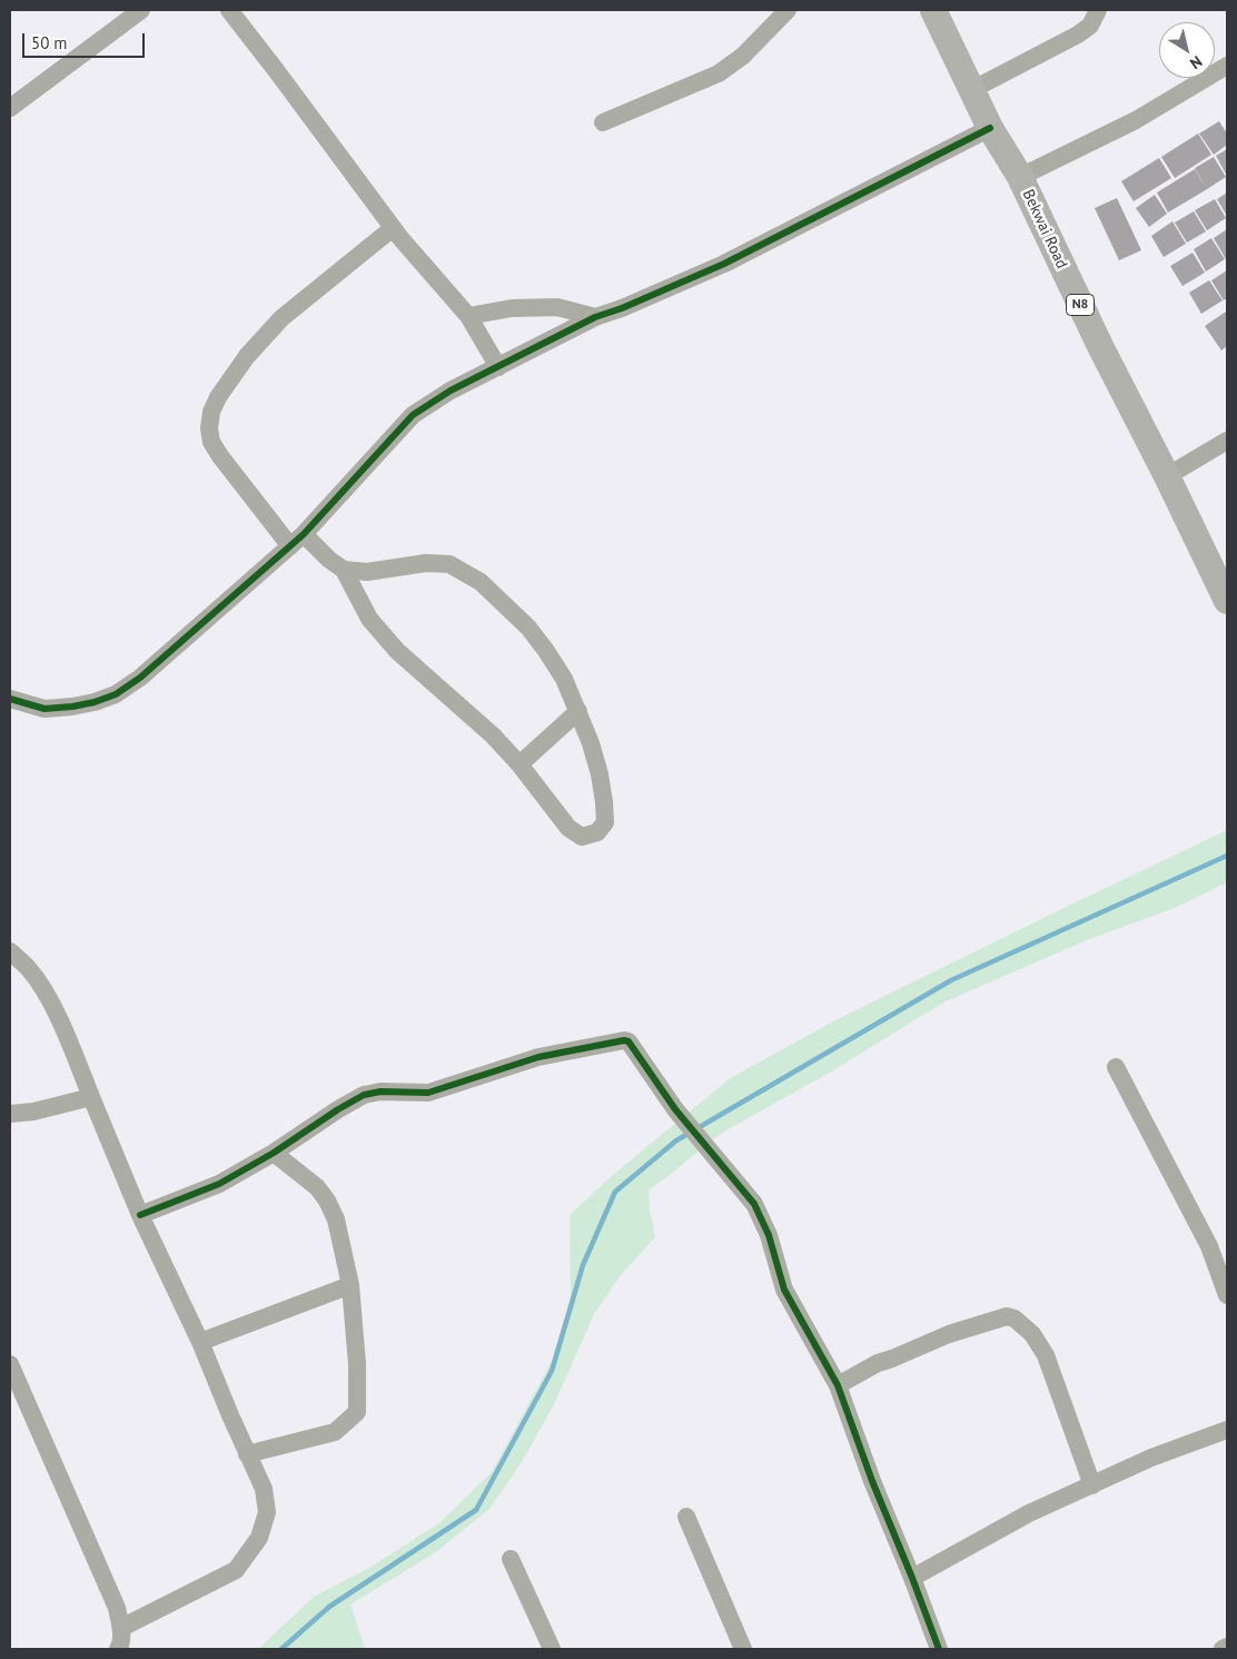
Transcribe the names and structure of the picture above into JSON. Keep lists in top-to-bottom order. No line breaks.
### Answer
{"streets":{"highway":["Bekwai Road","N8"]},"scale_bar":"50 m","north":"bottom right"}
